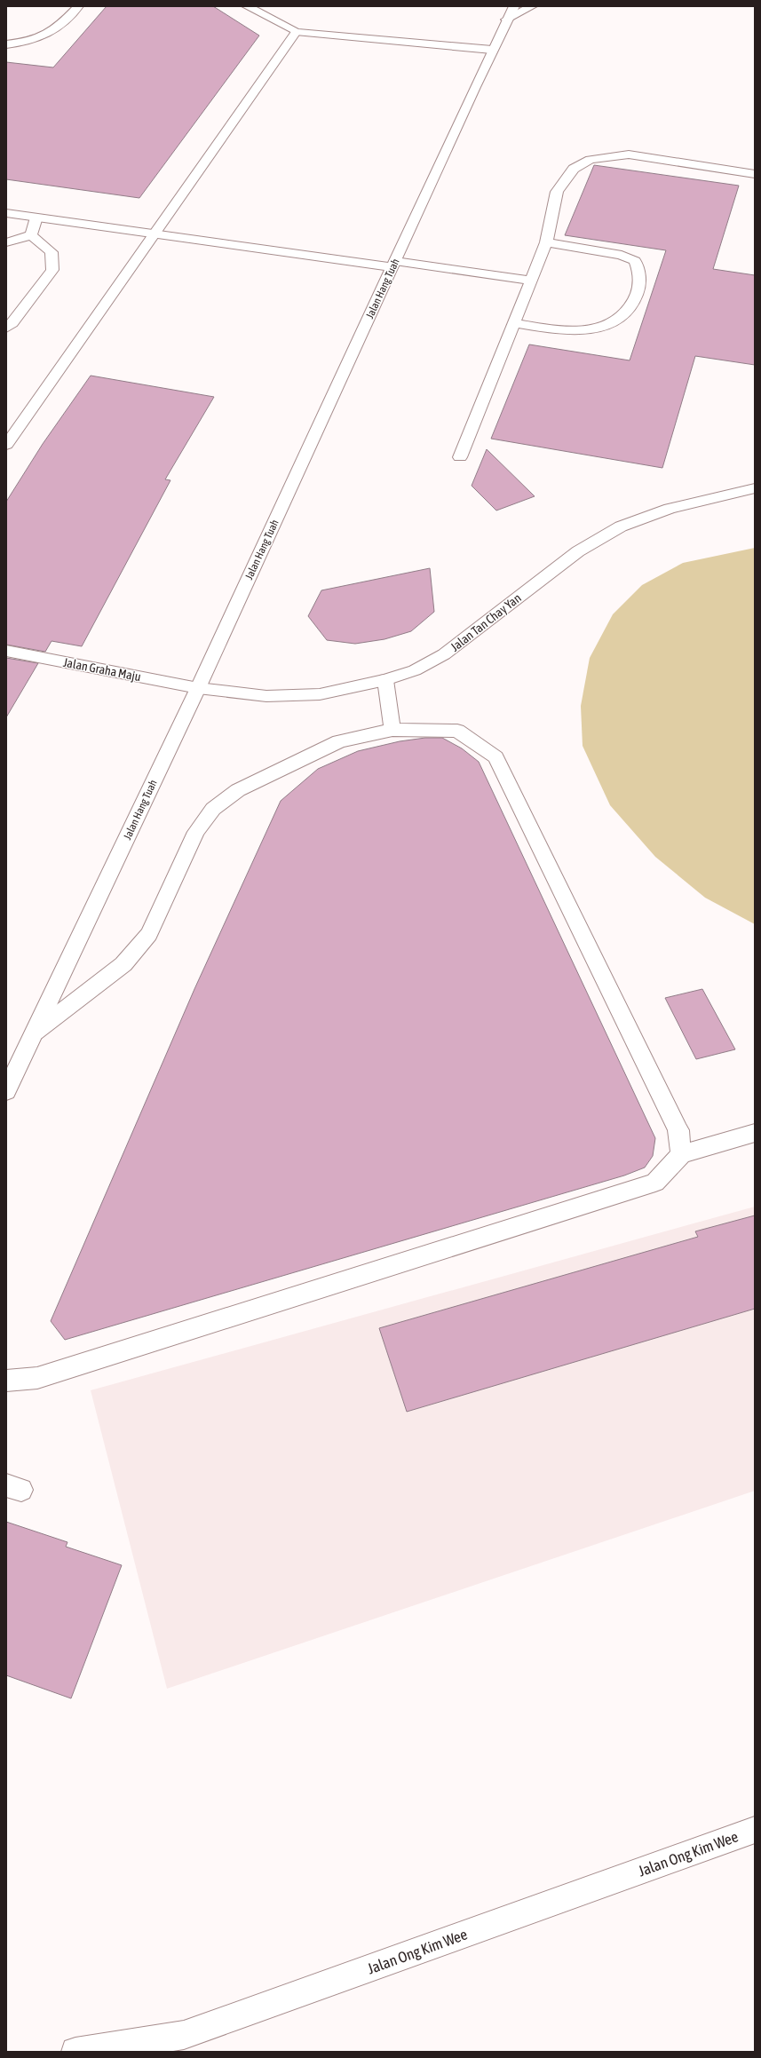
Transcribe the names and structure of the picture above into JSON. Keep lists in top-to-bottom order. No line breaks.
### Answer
{"streets":{"main road":["Jalan Hang Tuah","Jalan Tan Chay Yan","Jalan Graha Maju","Jalan Ong Kim Wee"]},"crossings":[["Jalan Hang Tuah","Jalan Tan Chay Yan"],["Jalan Hang Tuah","Jalan Graha Maju"],["Jalan Tan Chay Yan","Jalan Graha Maju"]]}
